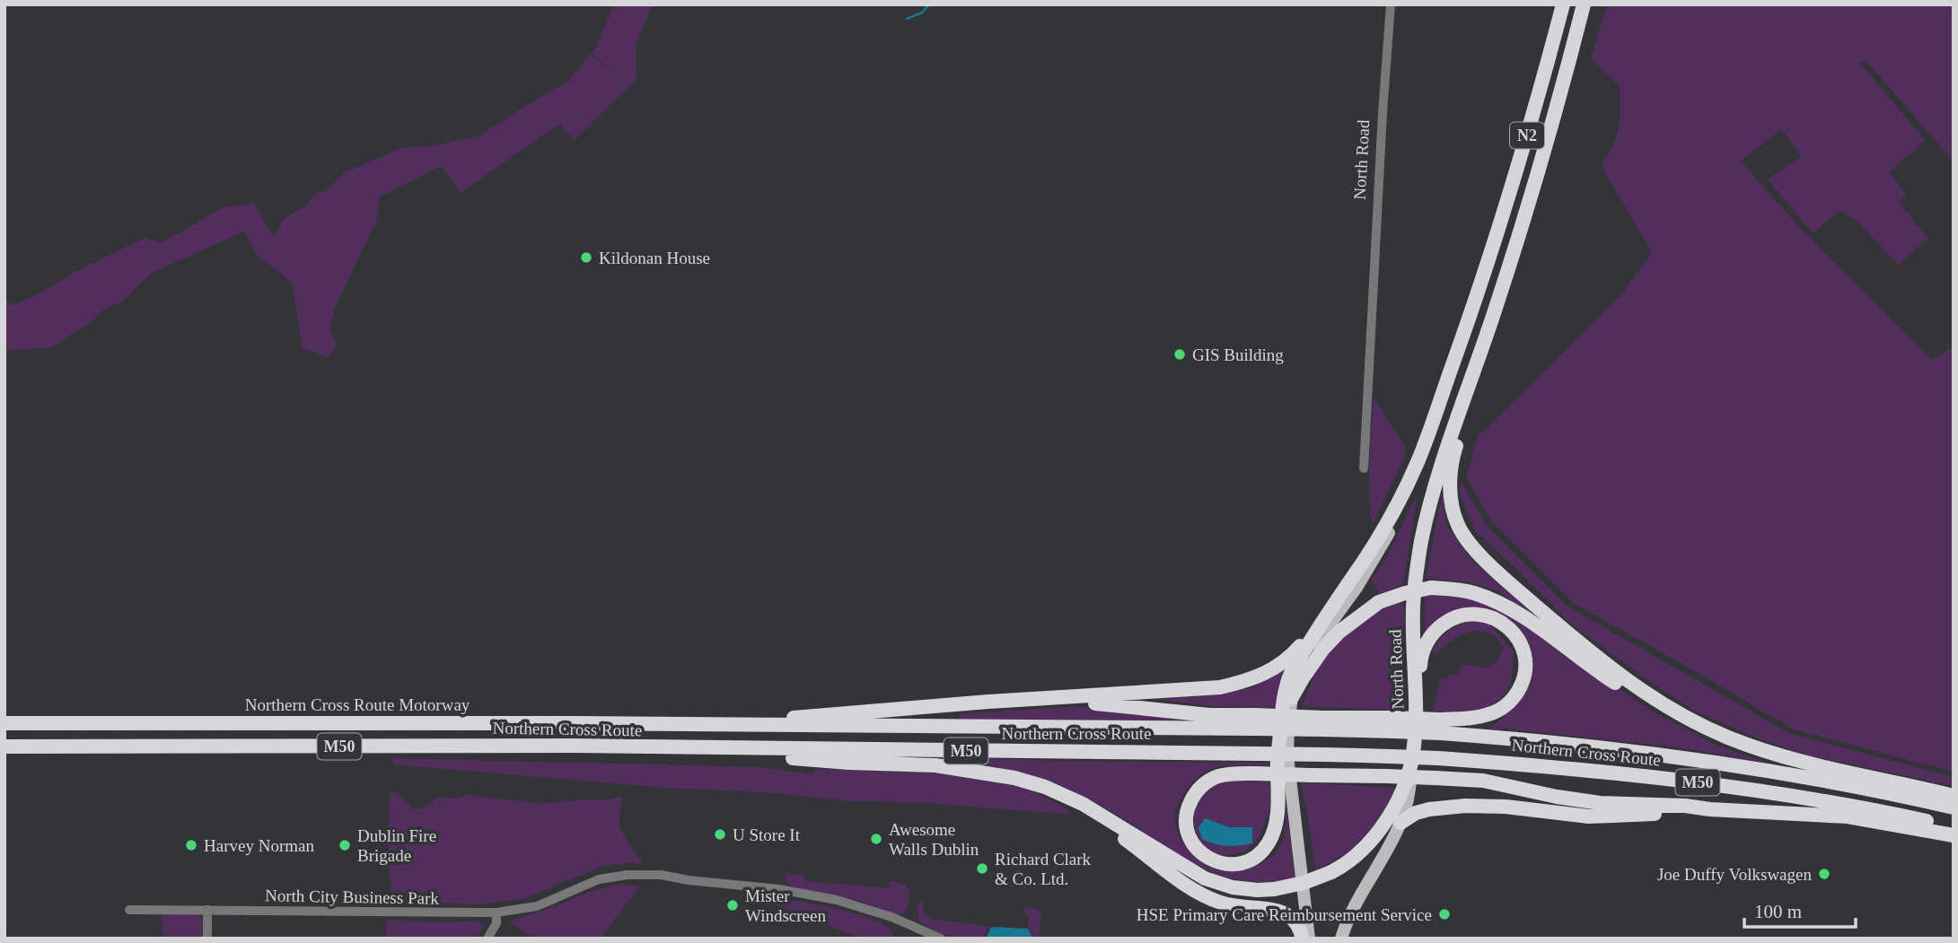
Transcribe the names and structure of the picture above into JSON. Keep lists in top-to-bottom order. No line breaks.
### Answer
{"streets":{"highway":["N2","North Road","Northern Cross Route Motorway","Northern Cross Route","M50"],"street":["North City Business Park"]},"crossings":[["N2","North Road"],["North Road","M50"],["Northern Cross Route Motorway","Northern Cross Route"]],"places":["Kildonan House","GIS Building","U Store It","Awesome Walls Dublin","Harvey Norman","Dublin Fire Brigade","Richard Clark & Co. Ltd.","Joe Duffy Volkswagen","Mister Windscreen","HSE Primary Care Reimbursement Service"],"scale_bar":"100 m"}
